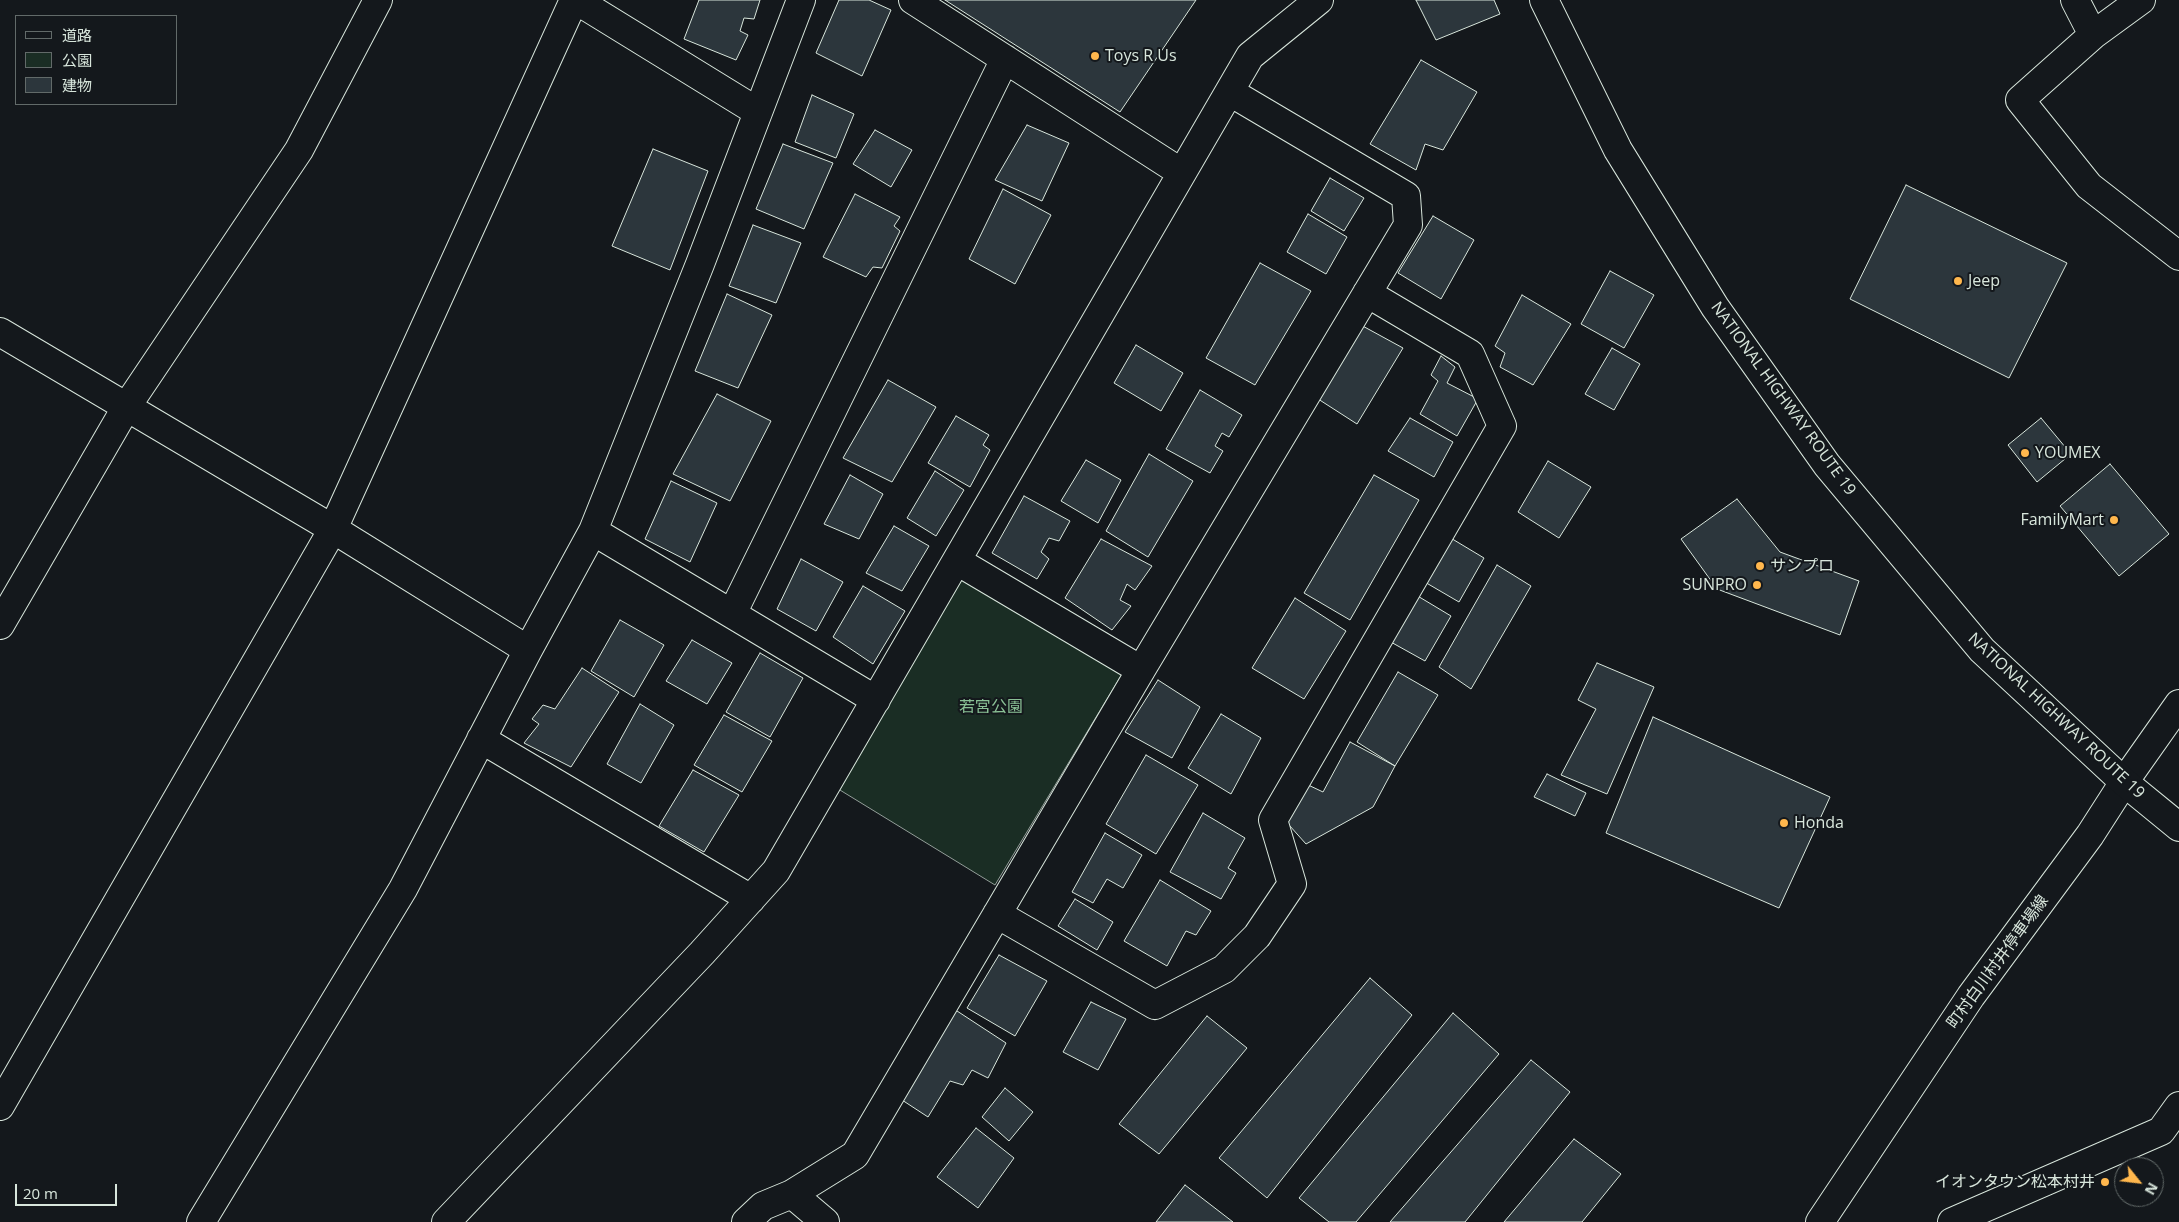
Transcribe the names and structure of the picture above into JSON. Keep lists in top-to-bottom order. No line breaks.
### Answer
{"streets":{"main road":["NATIONAL HIGHWAY ROUTE 19","町村白川村井停車場線"]},"crossings":[["NATIONAL HIGHWAY ROUTE 19","町村白川村井停車場線"]],"parks":["若宮公園"],"places":["Toys R Us","Jeep","YOUMEX","FamilyMart","サンプロ","SUNPRO","Honda","イオンタウン松本村井"],"legend":["道路","公園","建物"],"scale_bar":"20 m","north":"bottom right"}
